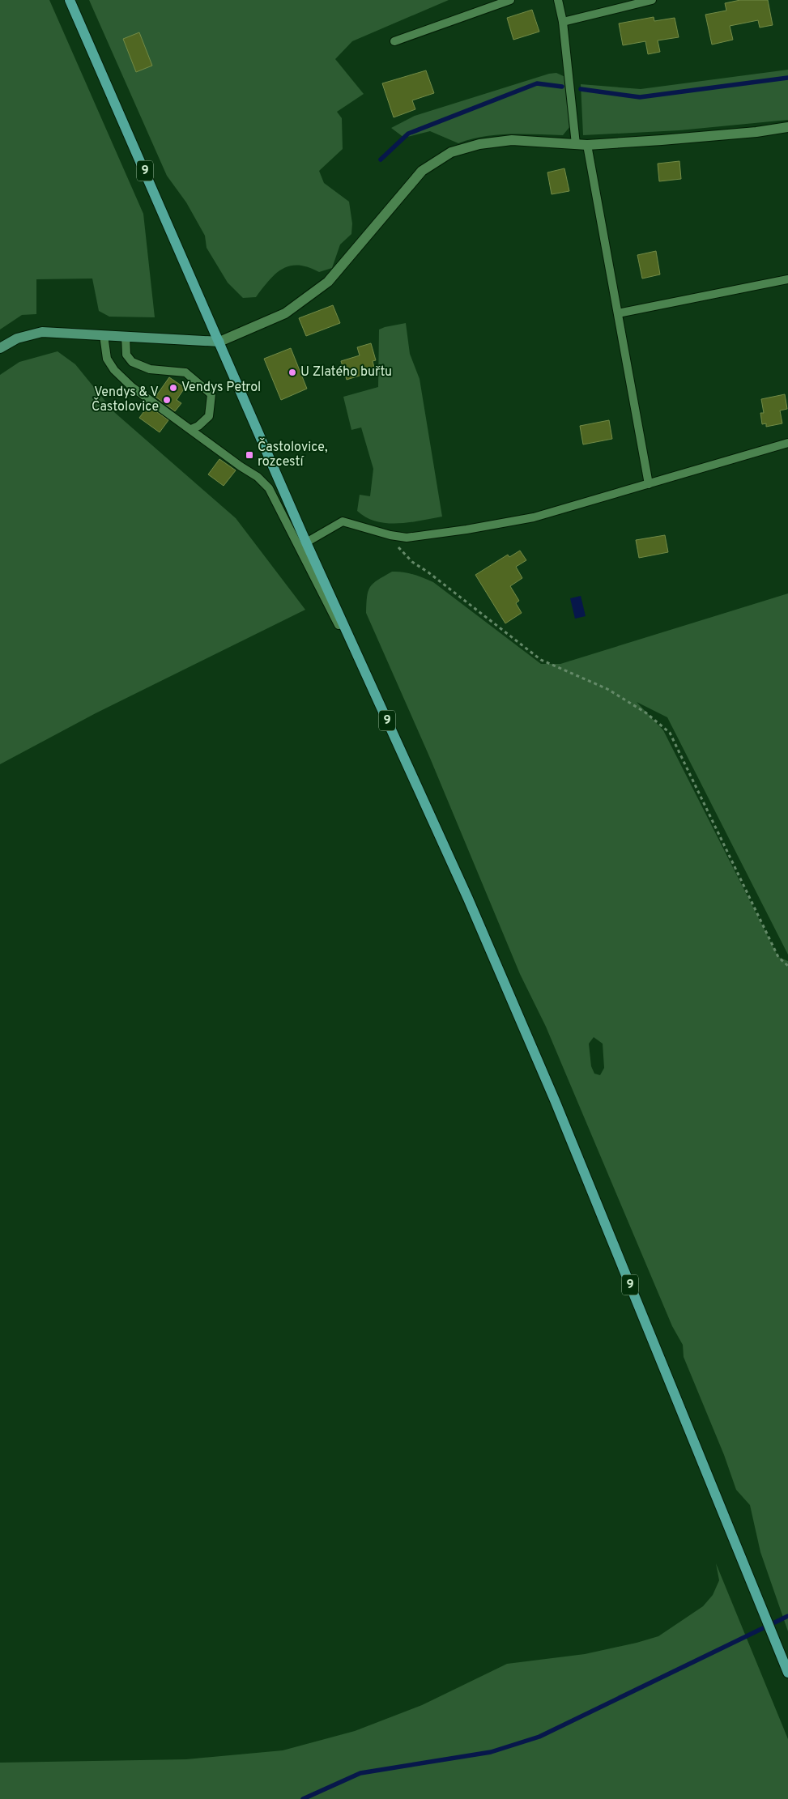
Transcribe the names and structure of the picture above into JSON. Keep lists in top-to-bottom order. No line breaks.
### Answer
{"streets":{"main road":["9"]},"places":{"other":["U Zlatého buřtu","Vendys Petrol","Vendys & V Častolovice"],"transit":["Častolovice, rozcestí"]}}
